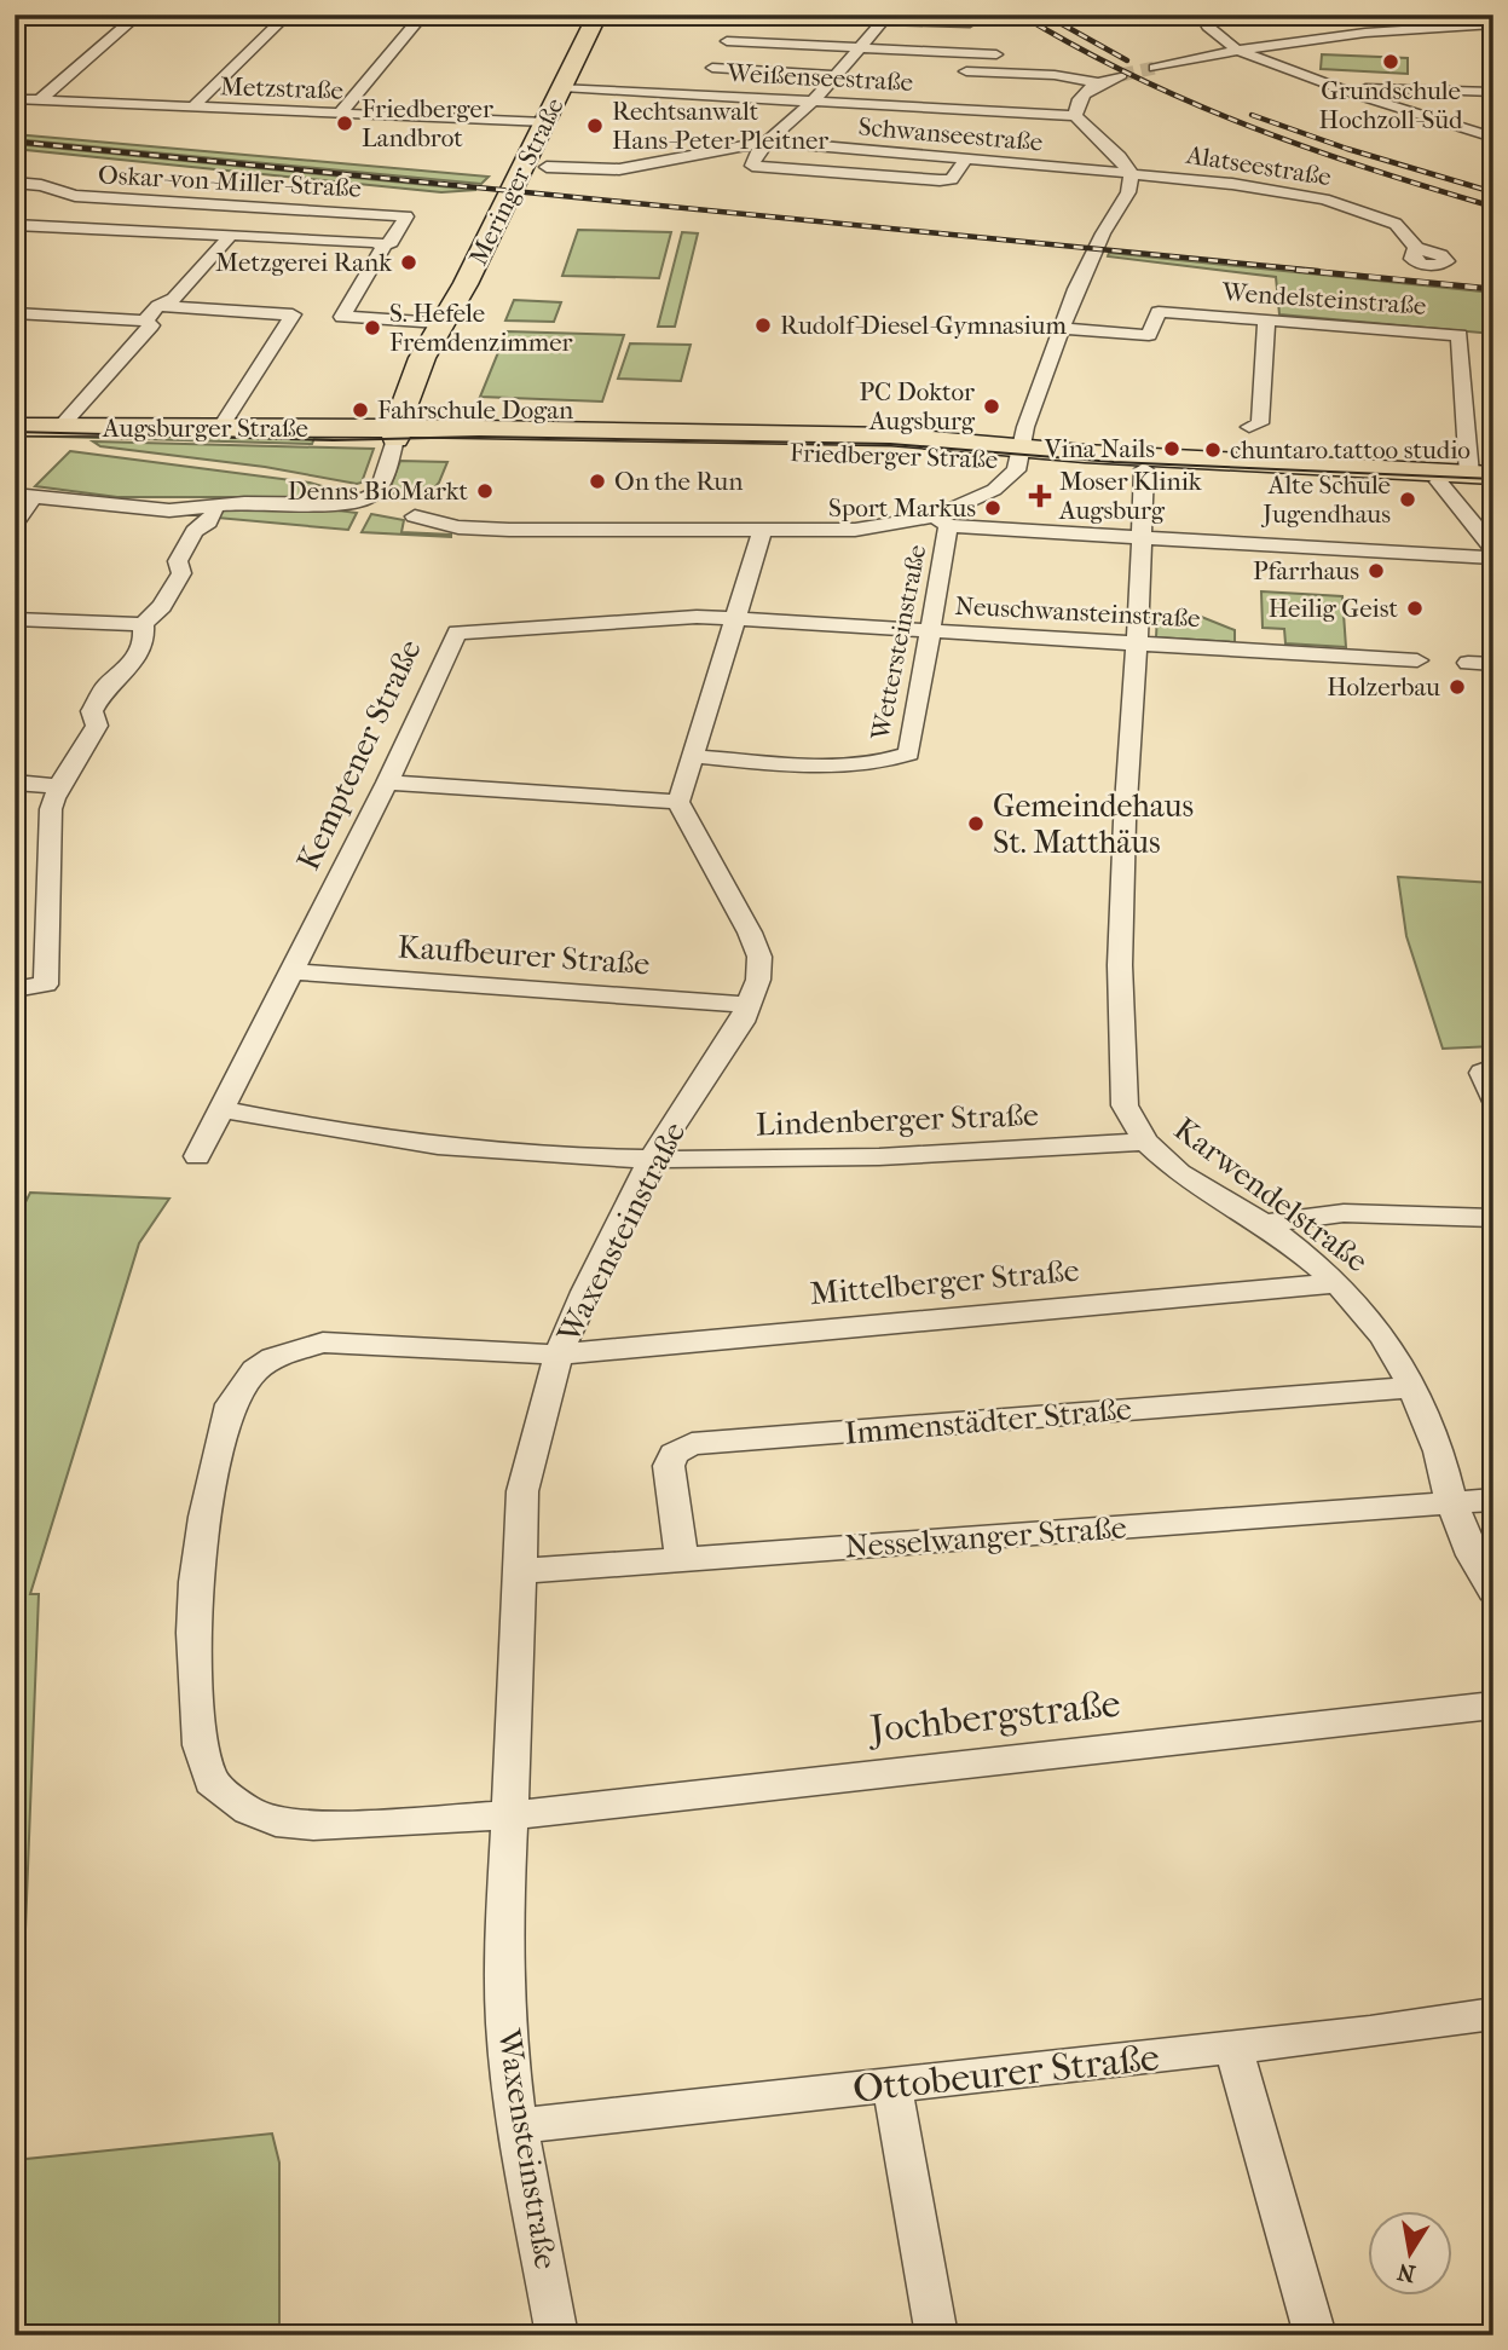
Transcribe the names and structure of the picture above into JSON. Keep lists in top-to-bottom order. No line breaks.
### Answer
{"streets":{"main road":["Meringer Straße","Augsburger Straße","Friedberger Straße"],"street":["Weißenseestraße","Metzstraße","Schwanseestraße","Alatseestraße","Oskar-von-Miller-Straße","Wendelsteinstraße","Neuschwansteinstraße","Wettersteinstraße","Kemptener Straße","Kaufbeurer Straße","Lindenberger Straße","Karwendelstraße","Waxensteinstraße","Mittelberger Straße","Immenstädter Straße","Nesselwanger Straße","Jochbergstraße","Ottobeurer Straße"]},"crossings":[["Weißenseestraße","Meringer Straße"],["Metzstraße","Meringer Straße"],["Schwanseestraße","Alatseestraße"],["Meringer Straße","Friedberger Straße"],["Wendelsteinstraße","Friedberger Straße"],["Augsburger Straße","Friedberger Straße"],["Friedberger Straße","Karwendelstraße"],["Neuschwansteinstraße","Wettersteinstraße"],["Neuschwansteinstraße","Kemptener Straße"],["Neuschwansteinstraße","Karwendelstraße"],["Kemptener Straße","Kaufbeurer Straße"],["Kaufbeurer Straße","Waxensteinstraße"],["Lindenberger Straße","Karwendelstraße"],["Lindenberger Straße","Waxensteinstraße"],["Karwendelstraße","Mittelberger Straße"],["Karwendelstraße","Immenstädter Straße"],["Karwendelstraße","Nesselwanger Straße"],["Waxensteinstraße","Mittelberger Straße"],["Waxensteinstraße","Nesselwanger Straße"],["Waxensteinstraße","Jochbergstraße"],["Waxensteinstraße","Ottobeurer Straße"],["Mittelberger Straße","Jochbergstraße"],["Immenstädter Straße","Nesselwanger Straße"]],"places":{"other":["Grundschule Hochzoll-Süd","Friedberger Landbrot","Rechtsanwalt Hans-Peter Pleitner","Metzgerei Rank","Rudolf-Diesel-Gymnasium","S. Hefele Fremdenzimmer","PC Doktor Augsburg","Fahrschule Dogan","Vina Nails","chuntaro tattoo studio","On the Run","Denns BioMarkt","Alte Schule Jugendhaus","Sport Markus","Pfarrhaus","Heilig Geist","Holzerbau","Gemeindehaus St. Matthäus"],"health":["Moser Klinik Augsburg"]},"north":"bottom"}
